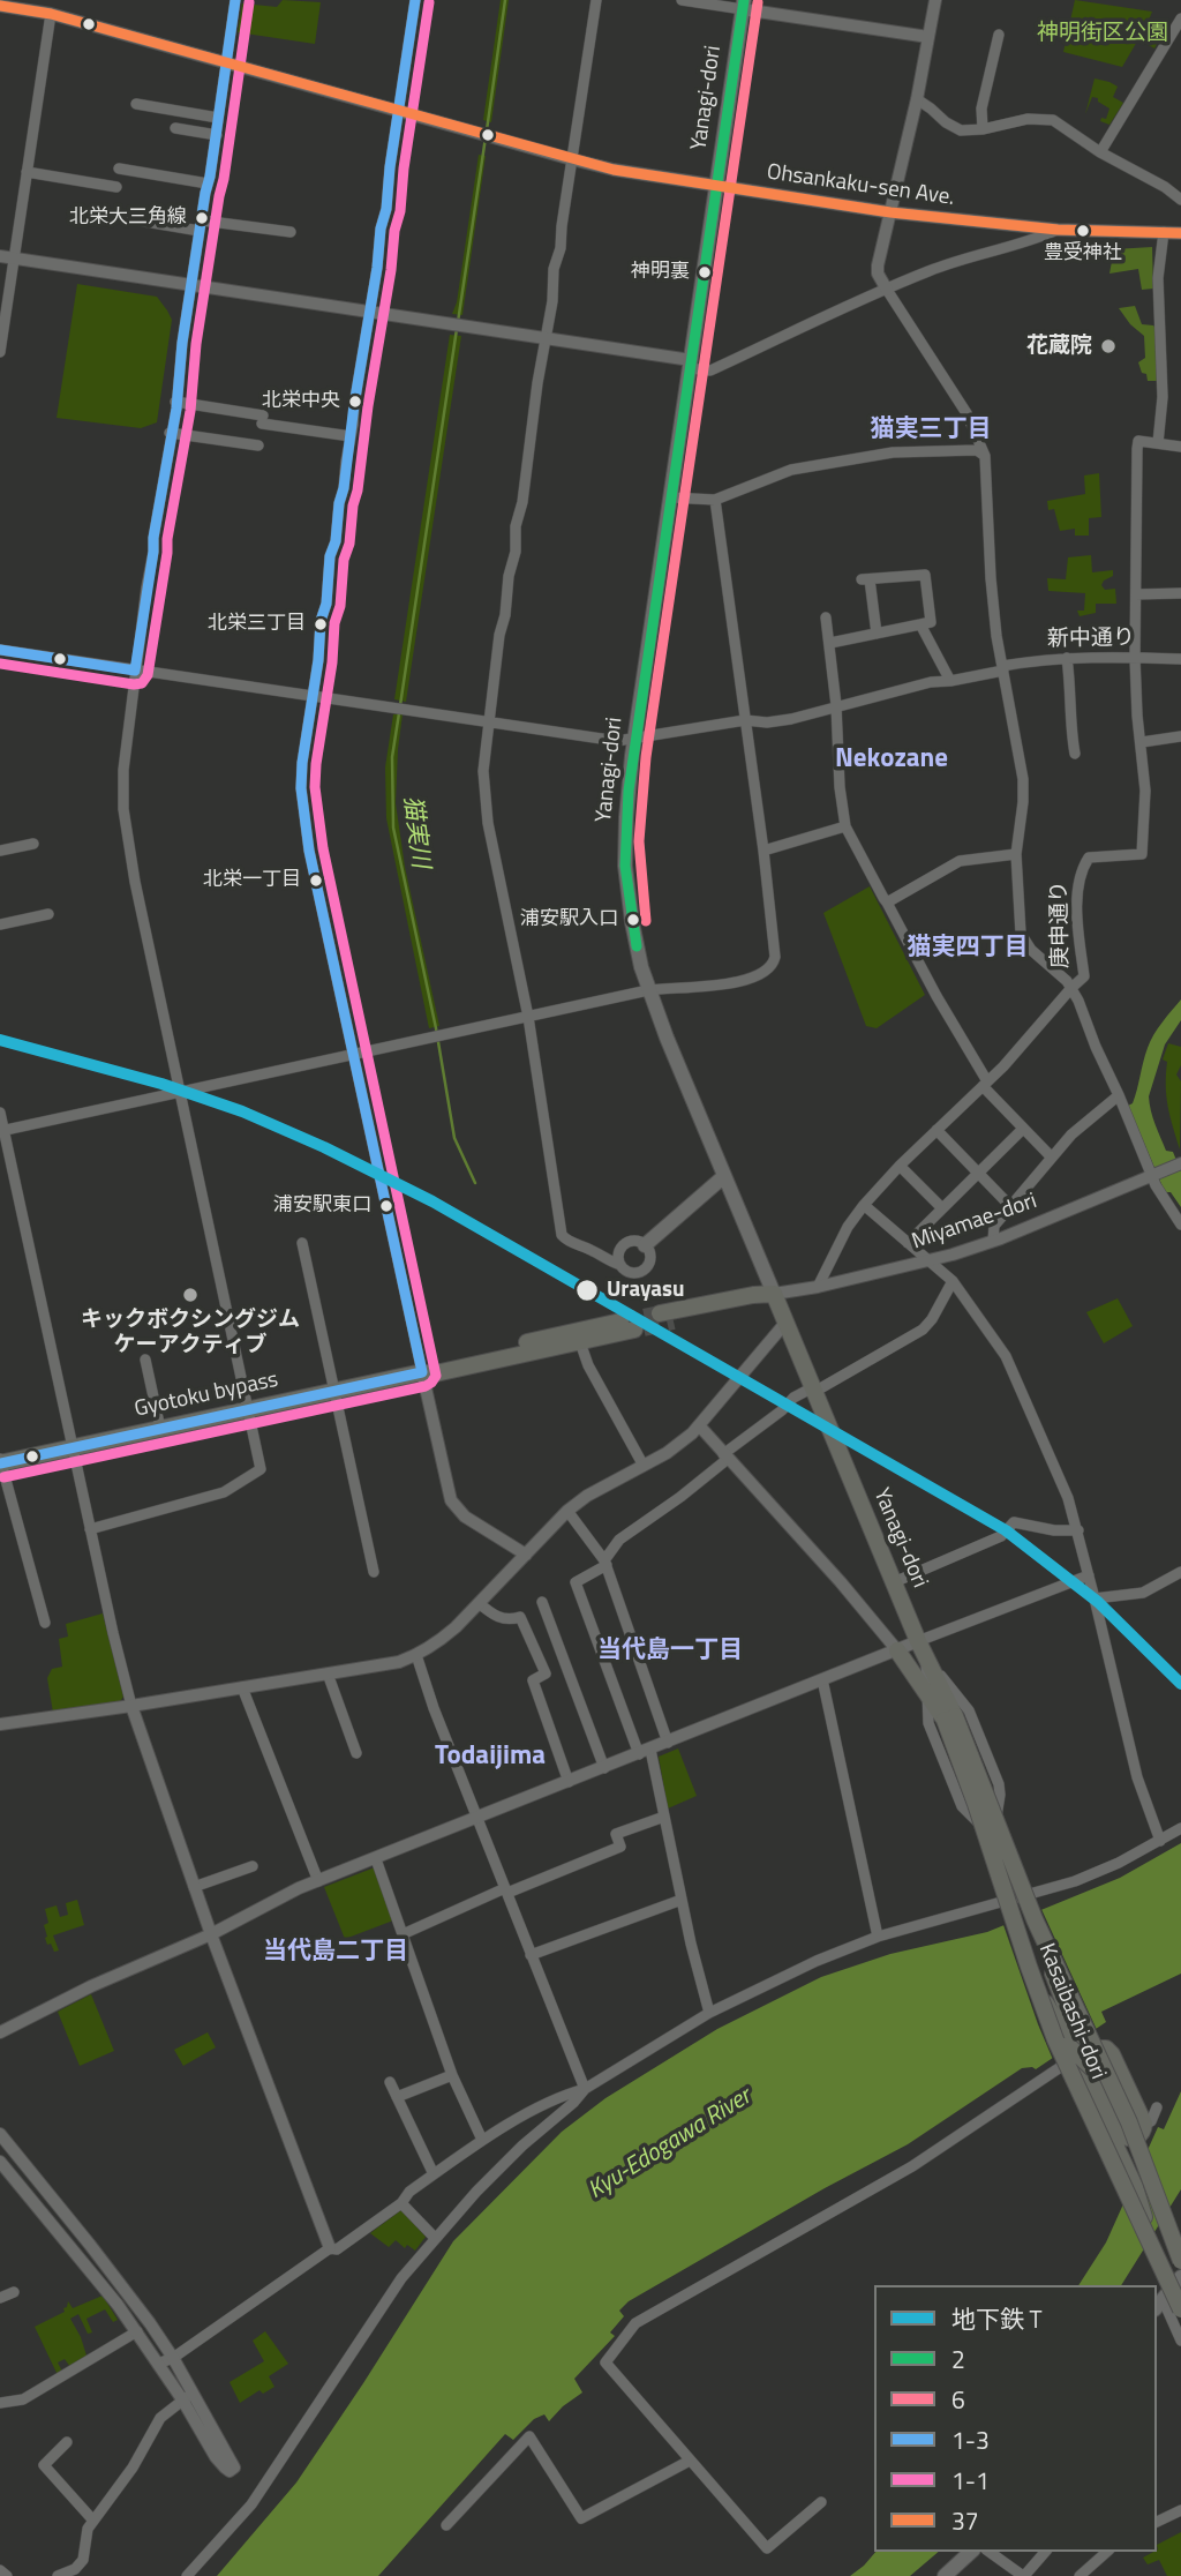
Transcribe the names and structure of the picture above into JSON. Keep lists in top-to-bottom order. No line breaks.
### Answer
{"streets":{"main road":["Yanagi-dori","Gyotoku bypass","Kasaibashi-dori"],"street":["Ohsankaku-sen Ave.","新中通り","庚申通り","Miyamae-dori"]},"crossings":[["Yanagi-dori","Ohsankaku-sen Ave."],["Yanagi-dori","新中通り"],["Yanagi-dori","Miyamae-dori"],["Yanagi-dori","Kasaibashi-dori"]],"districts":["猫実三丁目","Nekozane","猫実四丁目","当代島一丁目","Todaijima","当代島二丁目"],"water":["猫実川","Kyu-Edogawa River"],"parks":["神明街区公園"],"places":["北栄大三角線","豊受神社","神明裏","花蔵院","北栄中央","北栄三丁目","北栄一丁目","浦安駅入口","浦安駅東口","Urayasu","キックボクシングジム ケーアクティブ"],"lines":["transit line 2","transit line 1-3","transit line 6","transit line 1-1","transit line 37","metro line T"],"legend":["地下鉄 T","2","6","1-3","1-1","37"]}
